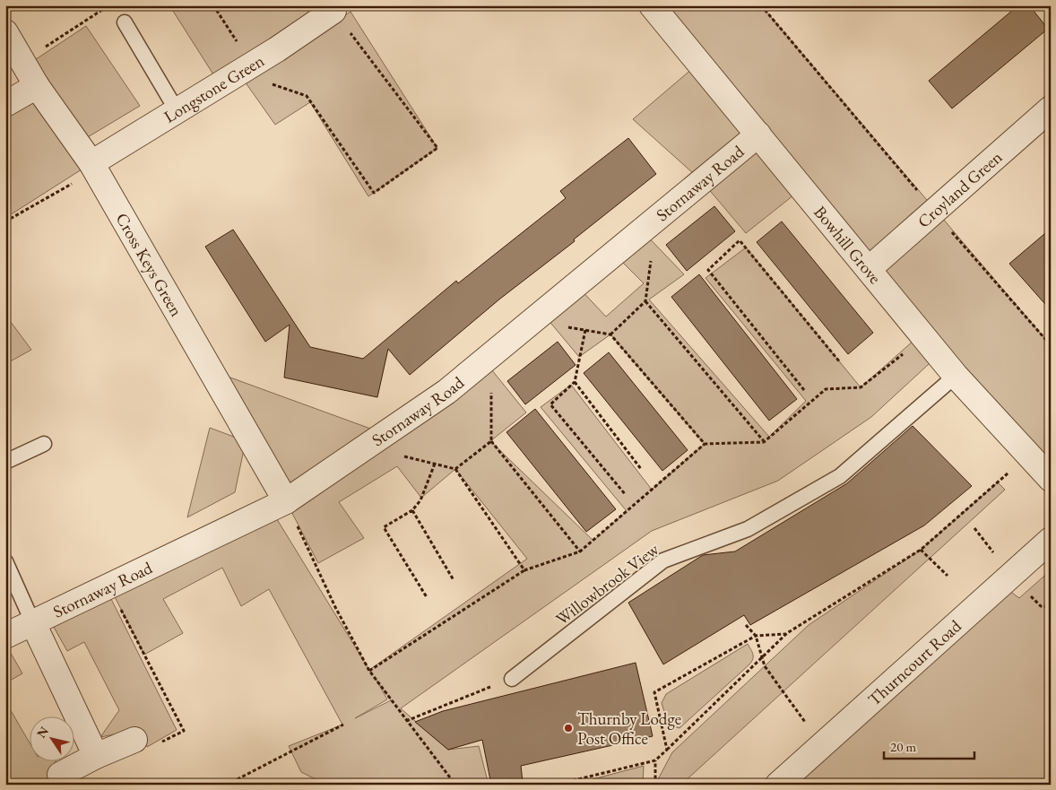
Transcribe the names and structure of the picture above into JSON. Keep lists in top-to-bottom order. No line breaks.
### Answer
{"streets":{"street":["Longstone Green","Stornaway Road","Croyland Green","Bowhill Grove","Cross Keys Green","Thurncourt Road"],"lane":["Willowbrook View"]},"crossings":[["Longstone Green","Cross Keys Green"],["Stornaway Road","Bowhill Grove"],["Stornaway Road","Cross Keys Green"],["Croyland Green","Bowhill Grove"],["Bowhill Grove","Willowbrook View"]],"places":["Thurnby Lodge Post Office"],"scale_bar":"20 m","north":"top left"}
